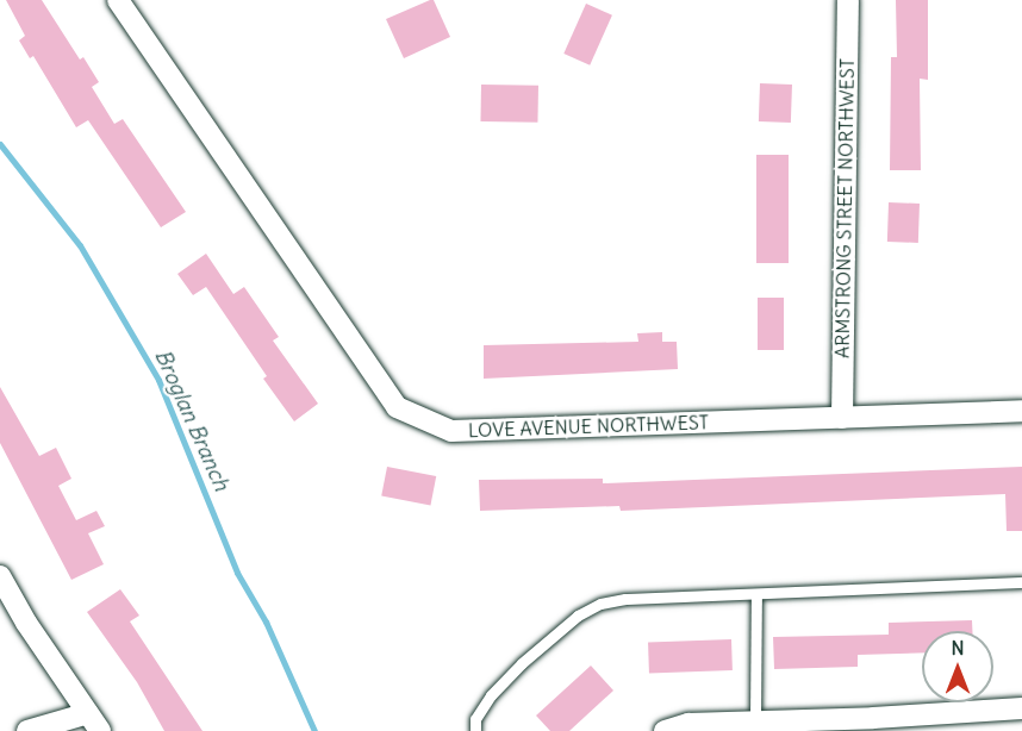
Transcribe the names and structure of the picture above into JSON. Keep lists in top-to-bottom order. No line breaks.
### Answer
{"streets":{"street":["ARMSTRONG STREET NORTHWEST","LOVE AVENUE NORTHWEST"]},"crossings":[["ARMSTRONG STREET NORTHWEST","LOVE AVENUE NORTHWEST"]],"water":["Broglan Branch"],"north":"top"}
